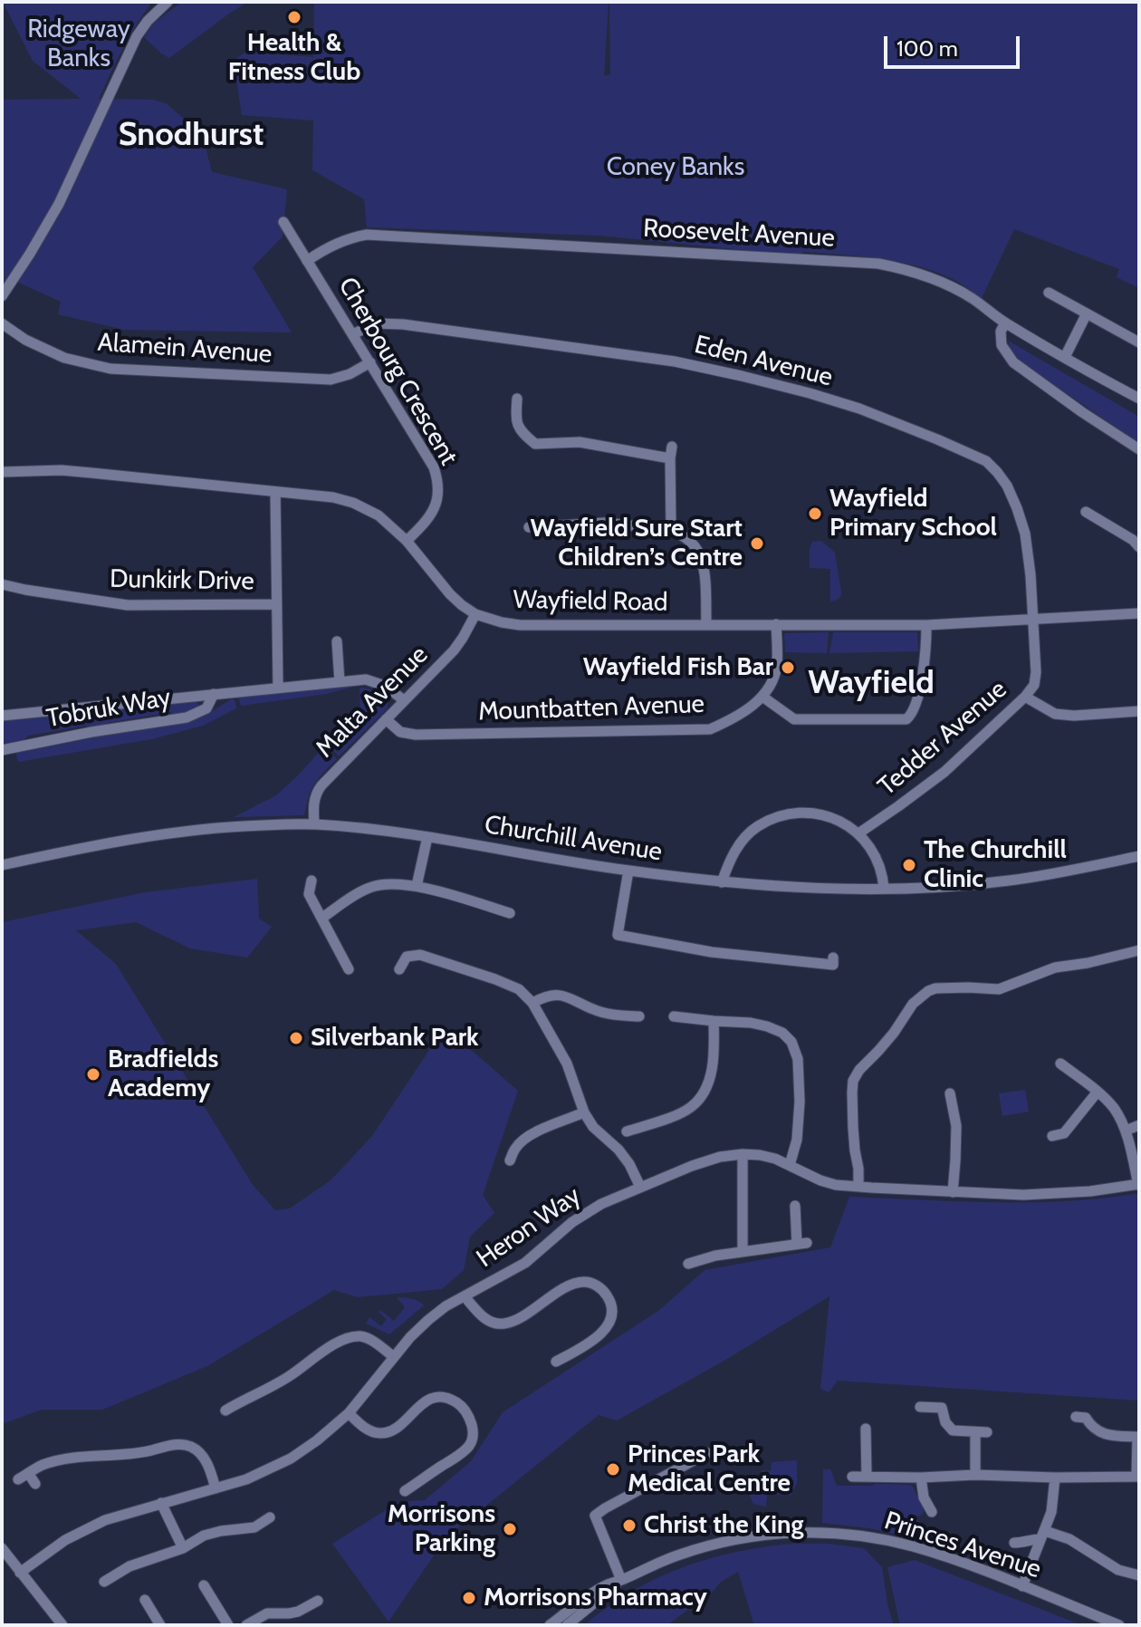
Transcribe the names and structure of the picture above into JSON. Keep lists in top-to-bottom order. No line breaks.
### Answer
{"streets":{"street":["Roosevelt Avenue","Alamein Avenue","Eden Avenue","Cherbourg Crescent","Dunkirk Drive","Wayfield Road","Malta Avenue","Tobruk Way","Mountbatten Avenue","Tedder Avenue","Churchill Avenue","Heron Way","Princes Avenue"]},"crossings":[["Roosevelt Avenue","Cherbourg Crescent"],["Alamein Avenue","Cherbourg Crescent"],["Eden Avenue","Cherbourg Crescent"],["Eden Avenue","Wayfield Road"],["Eden Avenue","Tedder Avenue"],["Cherbourg Crescent","Wayfield Road"],["Wayfield Road","Malta Avenue"],["Wayfield Road","Mountbatten Avenue"],["Wayfield Road","Tedder Avenue"],["Malta Avenue","Tobruk Way"],["Malta Avenue","Mountbatten Avenue"],["Malta Avenue","Churchill Avenue"]],"districts":["Snodhurst","Wayfield"],"parks":["Ridgeway Banks","Coney Banks"],"places":["Health & Fitness Club","Wayfield Primary School","Wayfield Sure Start Children’s Centre","Wayfield Fish Bar","The Churchill Clinic","Silverbank Park","Bradfields Academy","Princes Park Medical Centre","Christ the King","Morrisons Parking","Morrisons Pharmacy"],"scale_bar":"100 m"}
